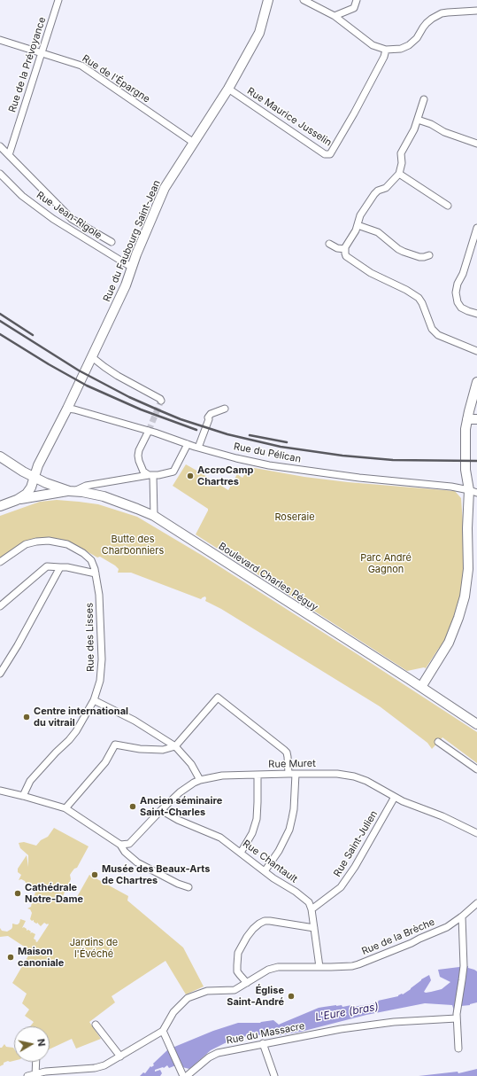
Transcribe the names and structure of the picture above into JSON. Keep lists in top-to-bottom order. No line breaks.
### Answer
{"streets":{"main road":["Rue du Faubourg Saint-Jean","Boulevard Charles Péguy"],"street":["Rue de la Prévoyance","Rue de l'Épargne","Rue Maurice Jusselin","Rue Jean-Rigole","Rue du Pélican","Rue des Lisses","Rue Muret","Rue Saint-Julien","Rue Chantault","Rue de la Brèche","Rue du Massacre"]},"crossings":[["Rue de la Prévoyance","Rue de l'Épargne"],["Rue de l'Épargne","Rue du Faubourg Saint-Jean"],["Rue Maurice Jusselin","Rue du Faubourg Saint-Jean"],["Rue Jean-Rigole","Rue du Faubourg Saint-Jean"],["Rue du Faubourg Saint-Jean","Rue du Pélican"],["Rue du Faubourg Saint-Jean","Boulevard Charles Péguy"],["Rue Muret","Rue Saint-Julien"],["Rue Muret","Rue Chantault"],["Rue Saint-Julien","Rue Chantault"]],"water":["L'Eure (bras)"],"parks":["Roseraie","Butte des Charbonniers","Parc André Gagnon","Jardins de l'Évéché"],"places":["AccroCamp Chartres","Centre international du vitrail","Ancien séminaire Saint-Charles","Musée des Beaux-Arts de Chartres","Cathédrale Notre-Dame","Maison canoniale","Église Saint-André"],"north":"right"}
